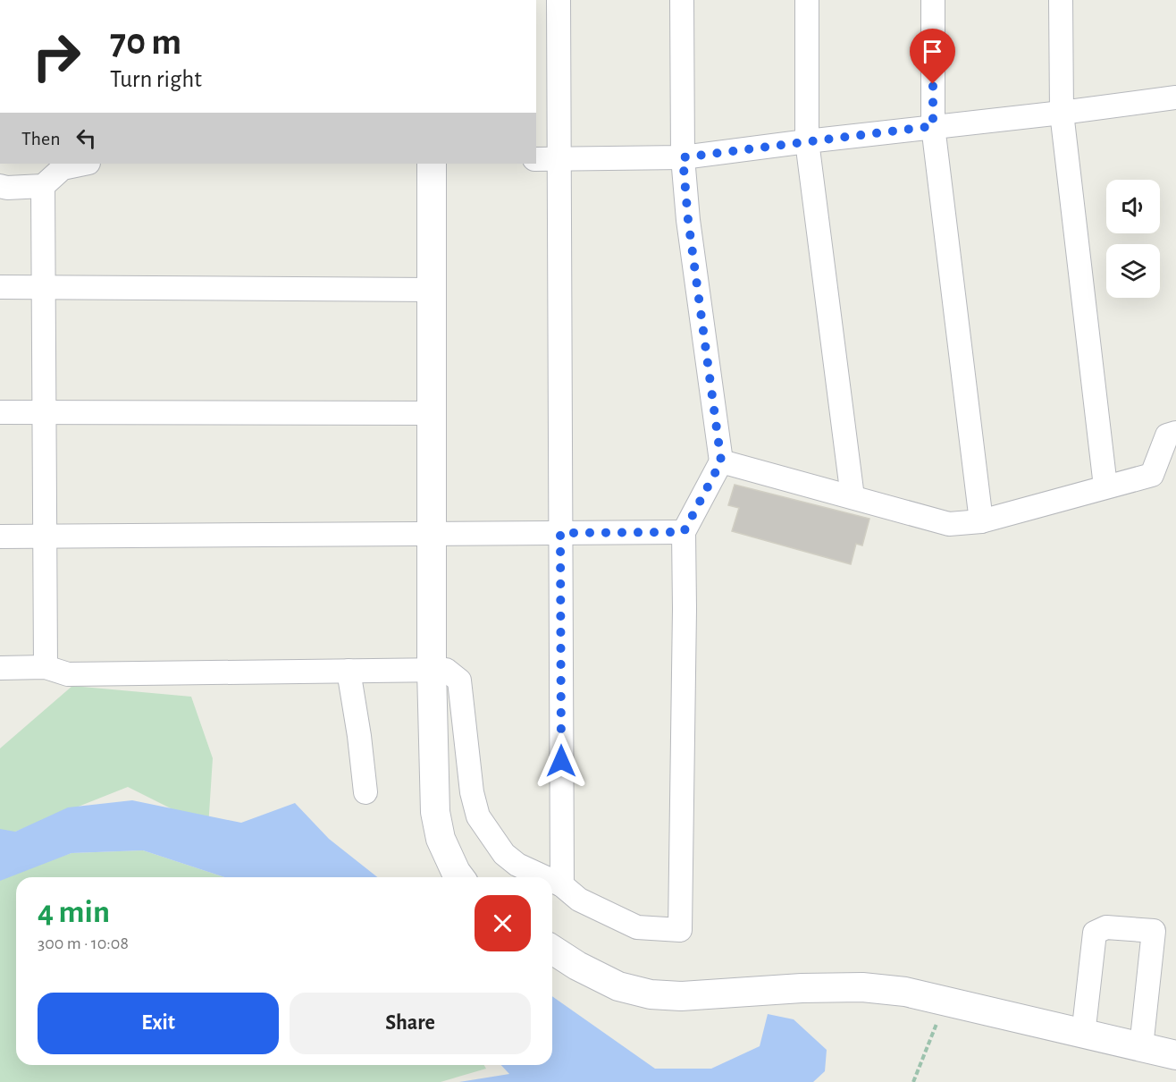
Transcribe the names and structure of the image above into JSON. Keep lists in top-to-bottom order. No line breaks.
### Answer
{"page":{"turn":["70 m","Turn right"],"then":"Then","heading":["4 min","300 m · 10:08"],"buttons":["Exit","Share"]}}
